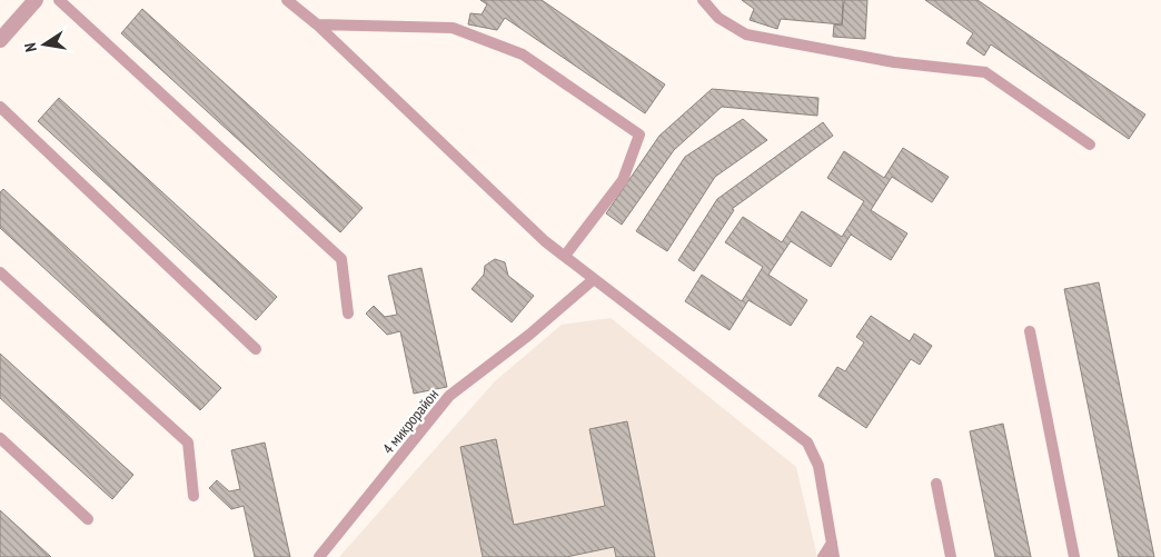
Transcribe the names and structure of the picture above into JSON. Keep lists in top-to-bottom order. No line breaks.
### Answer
{"streets":{"lane":["4 микрорайон"]},"north":"left"}
